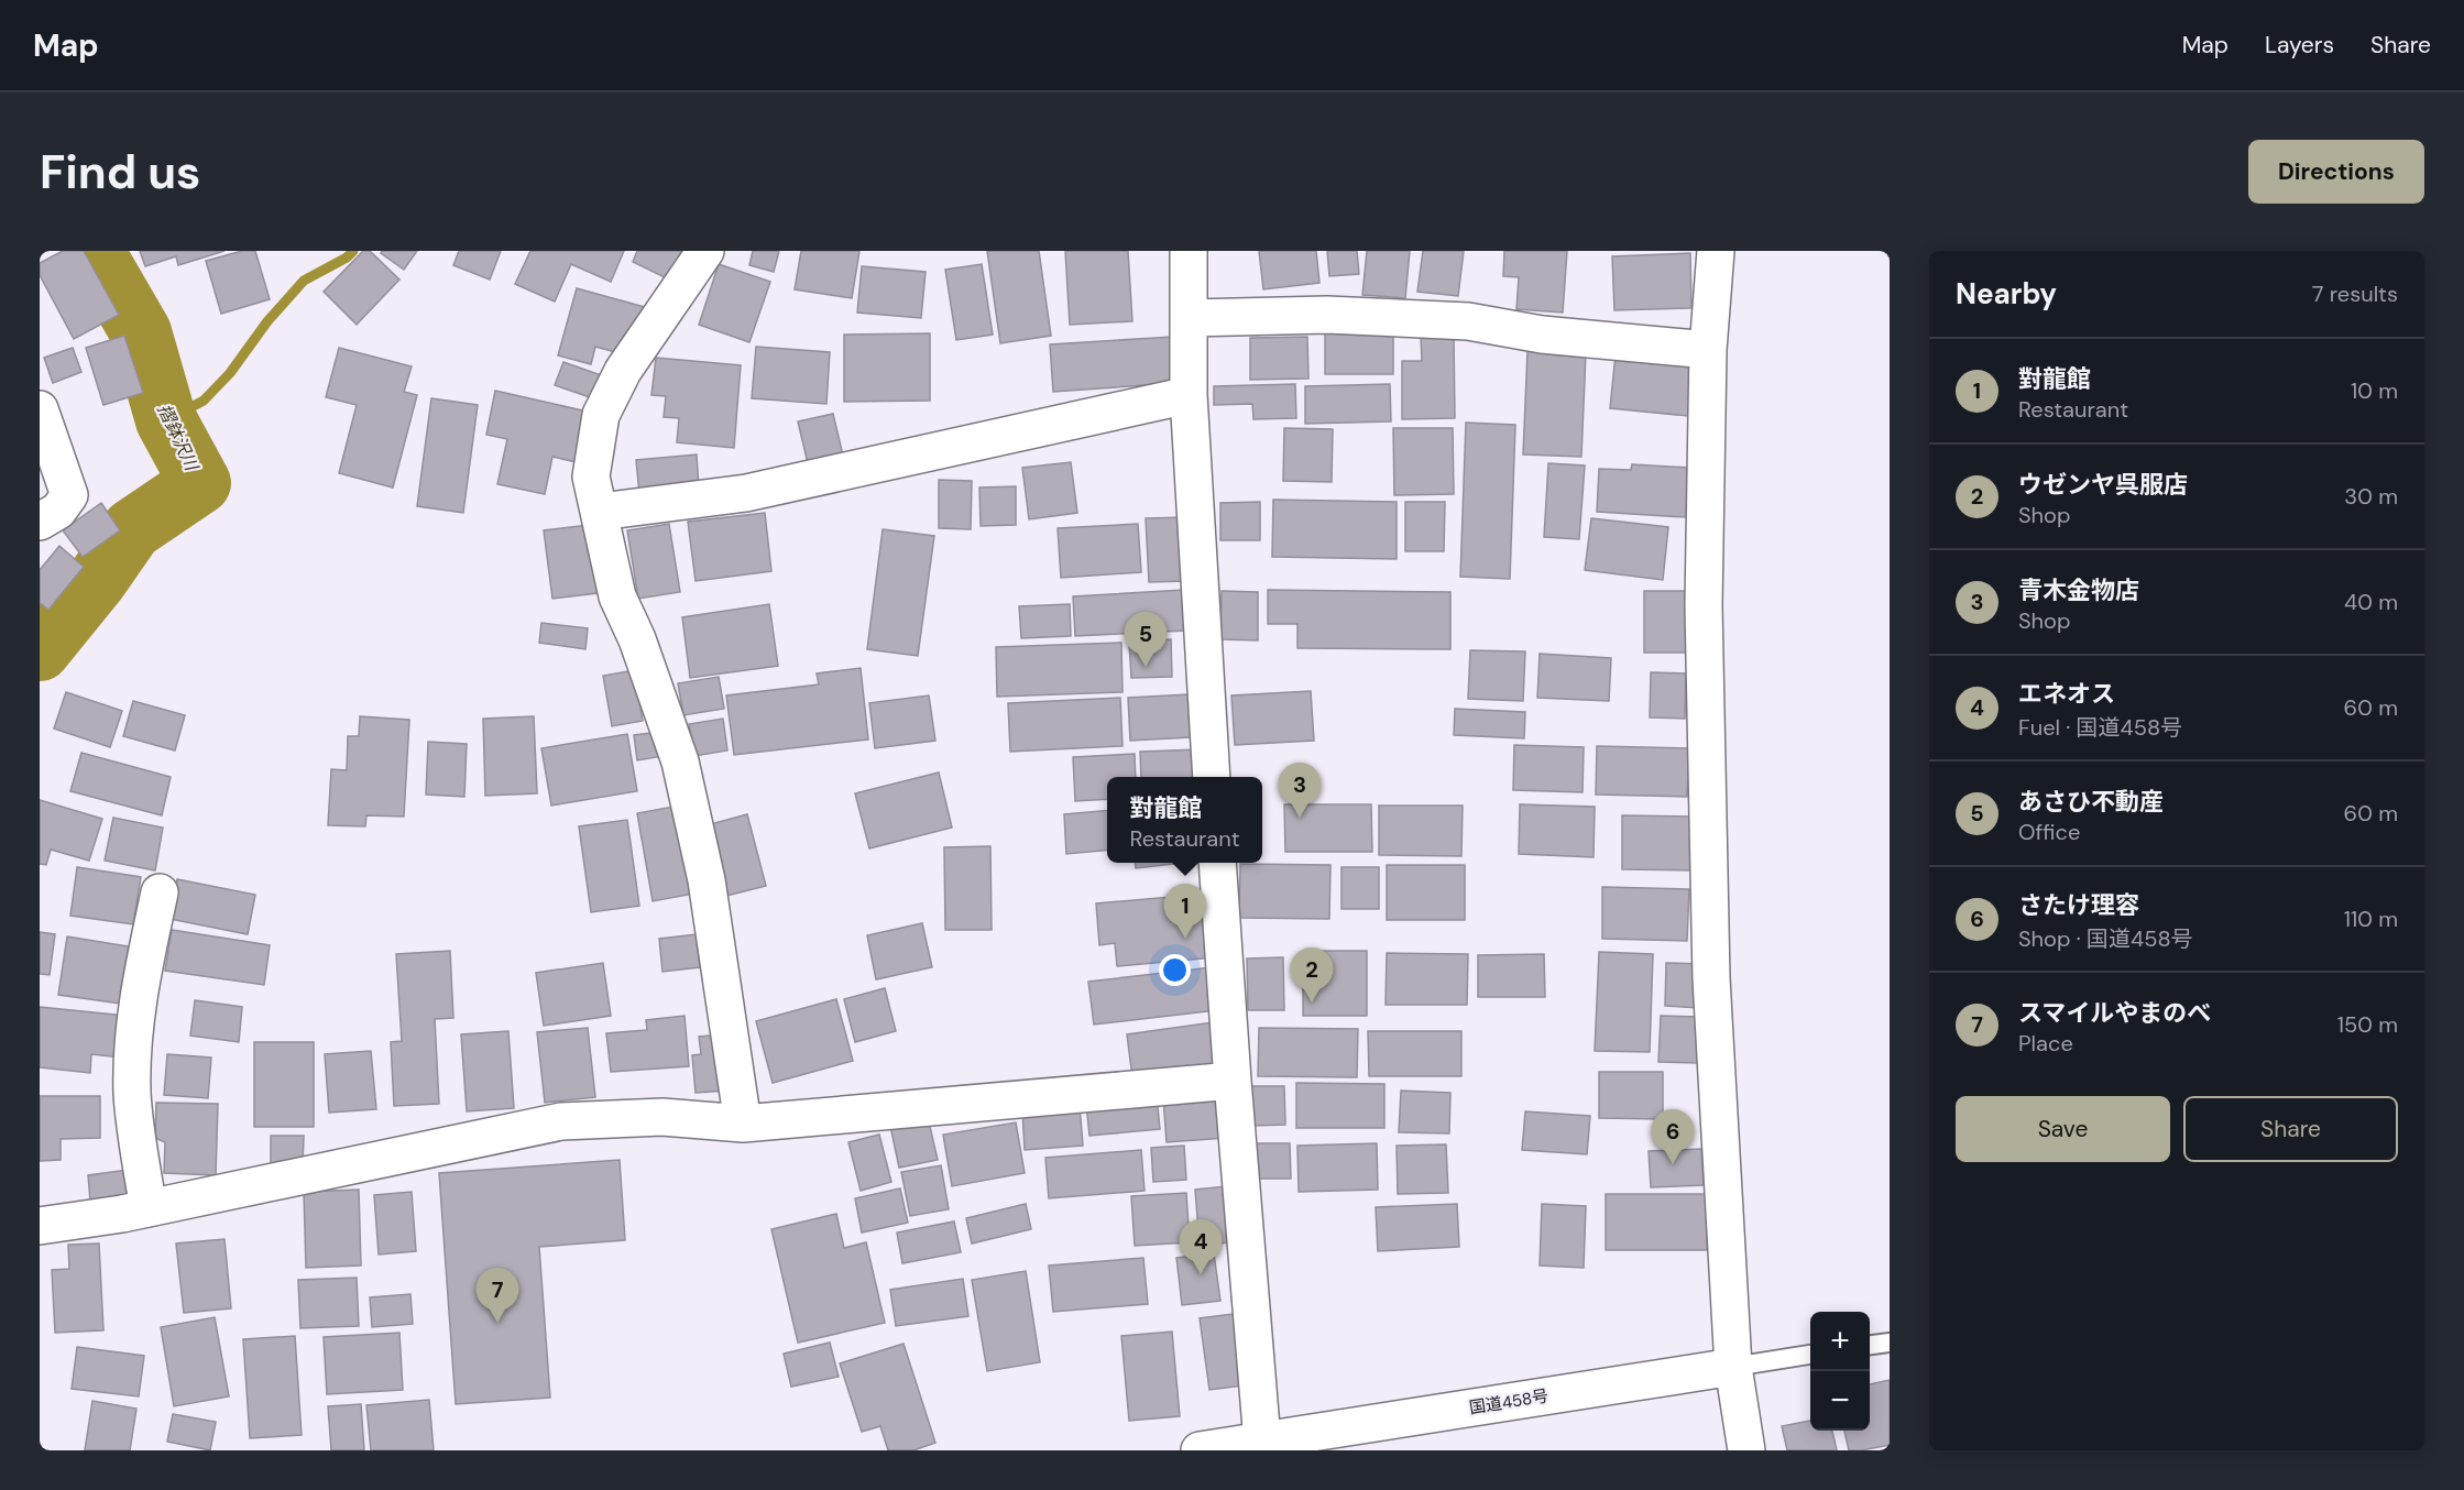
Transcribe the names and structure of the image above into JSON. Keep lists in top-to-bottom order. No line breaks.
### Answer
{"streets":{"main road":["国道458号"]},"water":["摺鉢沢川"],"page":{"header":"Map","nav":["Map","Layers","Share"],"buttons":["Directions",["Save","Share"]],"title":"Find us","heading":["Nearby","7 results"],"list":[{"mark":"1","name":"對龍館","note":"Restaurant","value":"10 m"},{"mark":"2","name":"ウゼンヤ呉服店","note":"Shop","value":"30 m"},{"mark":"3","name":"青木金物店","note":"Shop","value":"40 m"},{"mark":"4","name":"エネオス","note":"Fuel · 国道458号","value":"60 m"},{"mark":"5","name":"あさひ不動産","note":"Office","value":"60 m"},{"mark":"6","name":"さたけ理容","note":"Shop · 国道458号","value":"110 m"},{"mark":"7","name":"スマイルやまのべ","note":"Place","value":"150 m"}],"pins":["5","3","1","2","6","4","7"],"popup":["對龍館","Restaurant"],"map_buttons":["+","−"]}}
